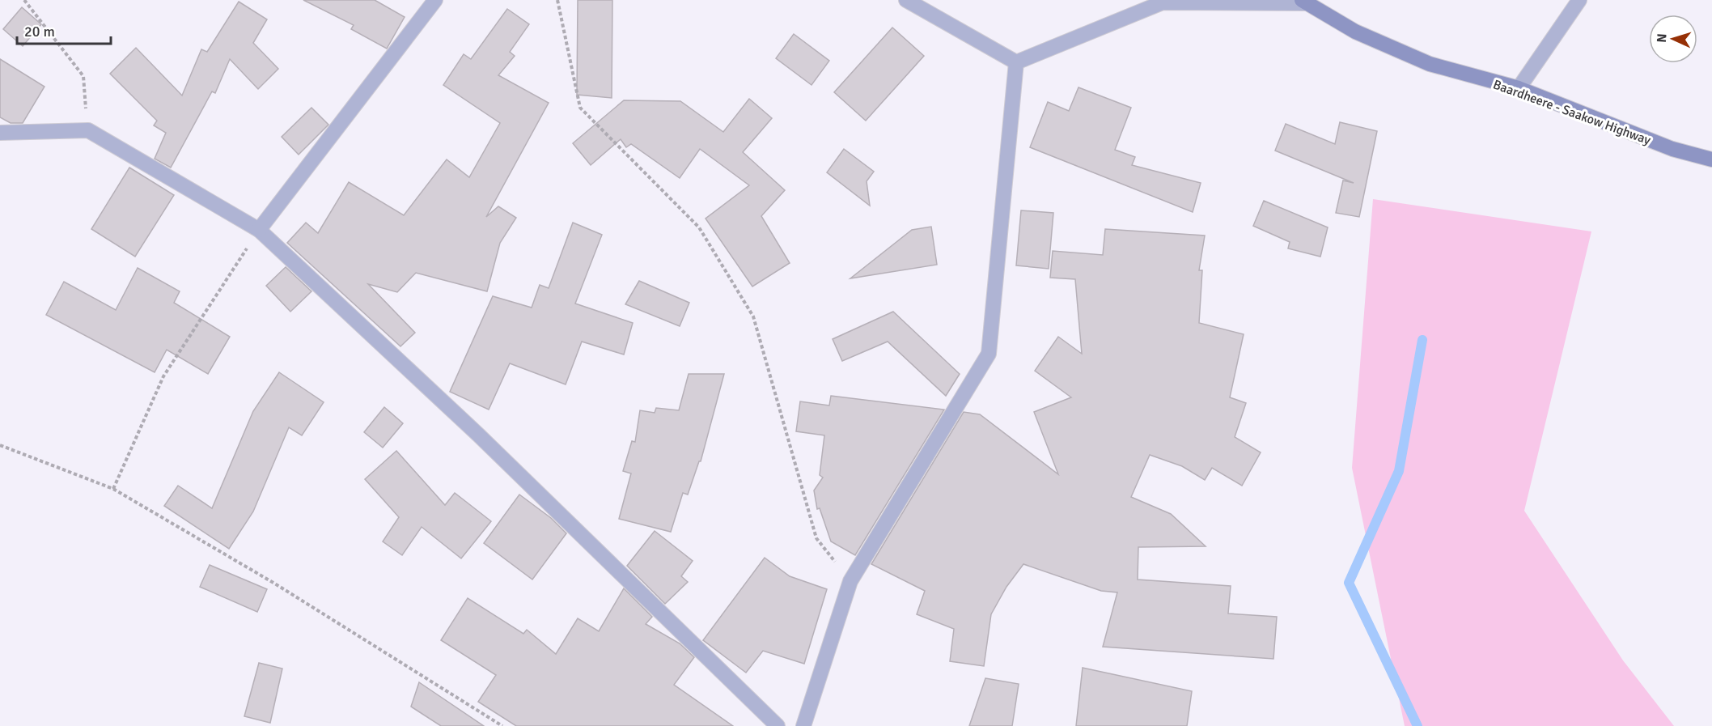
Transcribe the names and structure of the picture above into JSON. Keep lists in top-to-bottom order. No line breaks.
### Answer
{"streets":{"main road":["Baardheere - Saakow Highway"]},"scale_bar":"20 m","north":"left"}
